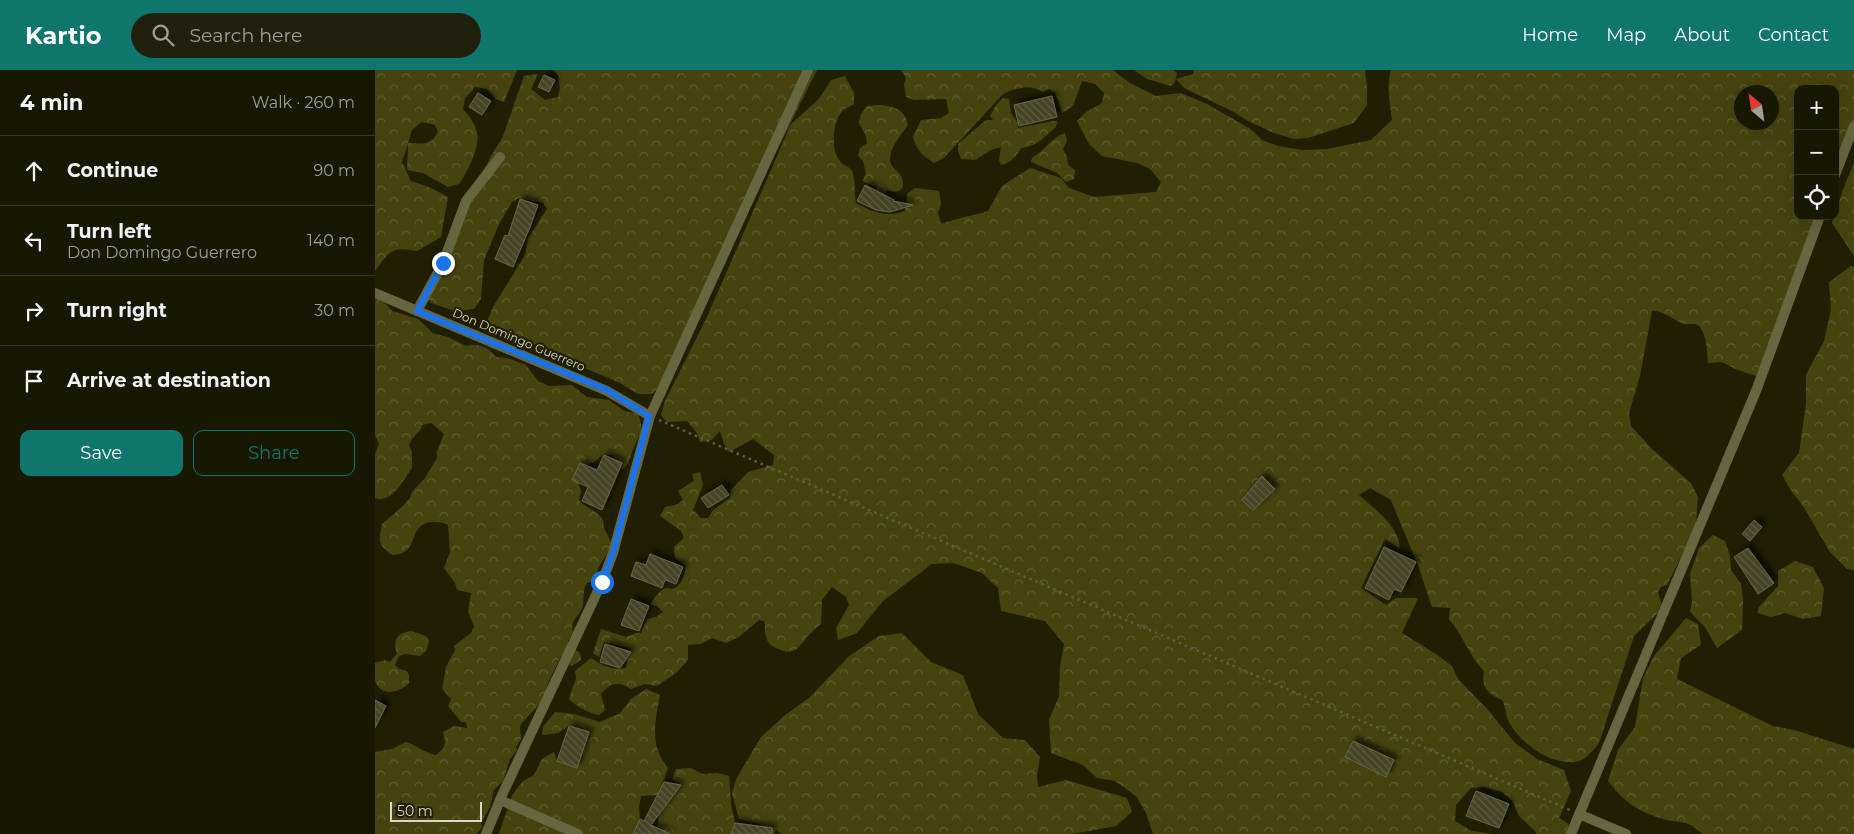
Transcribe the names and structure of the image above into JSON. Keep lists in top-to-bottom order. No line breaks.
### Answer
{"streets":{"street":["Don Domingo Guerrero"]},"scale_bar":"50 m","north":"top left","page":{"header":"Kartio","search":"Search here","nav":["Home","Map","About","Contact"],"heading":["4 min","Walk · 260 m"],"map_buttons":["+","−"],"list":[["Continue","90 m"],["Turn left","Don Domingo Guerrero","140 m"],["Turn right","30 m"],"Arrive at destination"],"buttons":["Save","Share"],"scale":"50 m"}}
